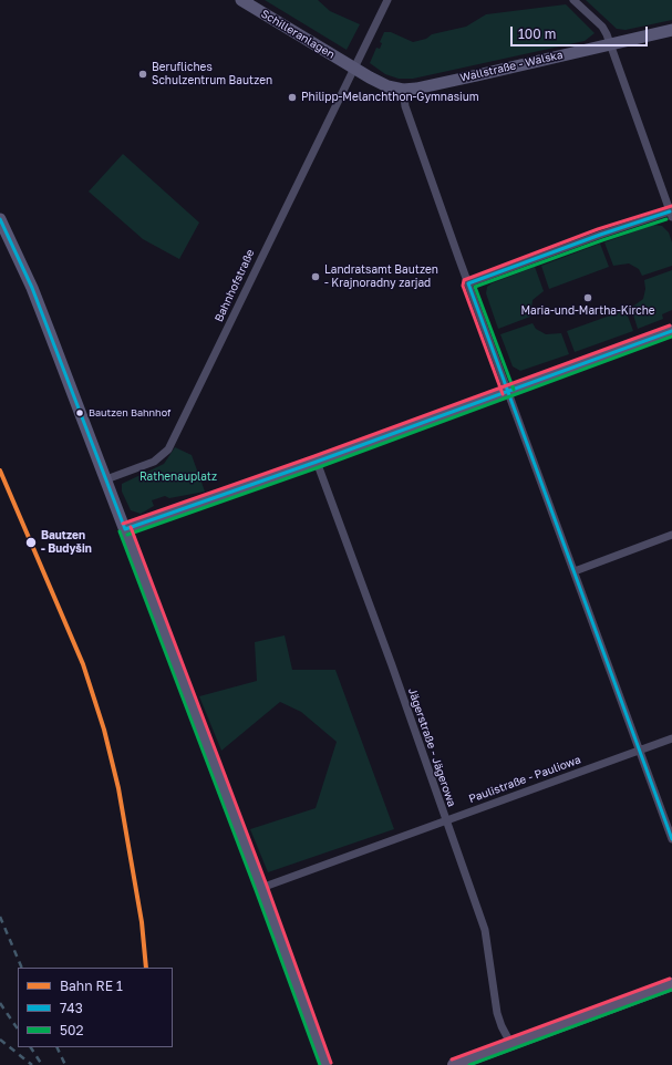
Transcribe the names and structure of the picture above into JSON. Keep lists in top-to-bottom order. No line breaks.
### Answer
{"streets":{"street":["Schilleranlagen","Wallstraße - Walska","Bahnhofstraße","Jägerstraße - Jägerowa","Paulistraße - Pauliowa"]},"crossings":[["Schilleranlagen","Wallstraße - Walska"],["Schilleranlagen","Bahnhofstraße"],["Wallstraße - Walska","Bahnhofstraße"],["Jägerstraße - Jägerowa","Paulistraße - Pauliowa"]],"parks":["Rathenauplatz"],"places":["Berufliches Schulzentrum Bautzen","Philipp-Melanchthon-Gymnasium","Landratsamt Bautzen - Krajnoradny zarjad","Maria-und-Martha-Kirche","Bautzen Bahnhof","Bautzen - Budyšin"],"lines":["transit line 743","transit line 502"],"legend":["Bahn RE 1","743","502"],"scale_bar":"100 m"}
